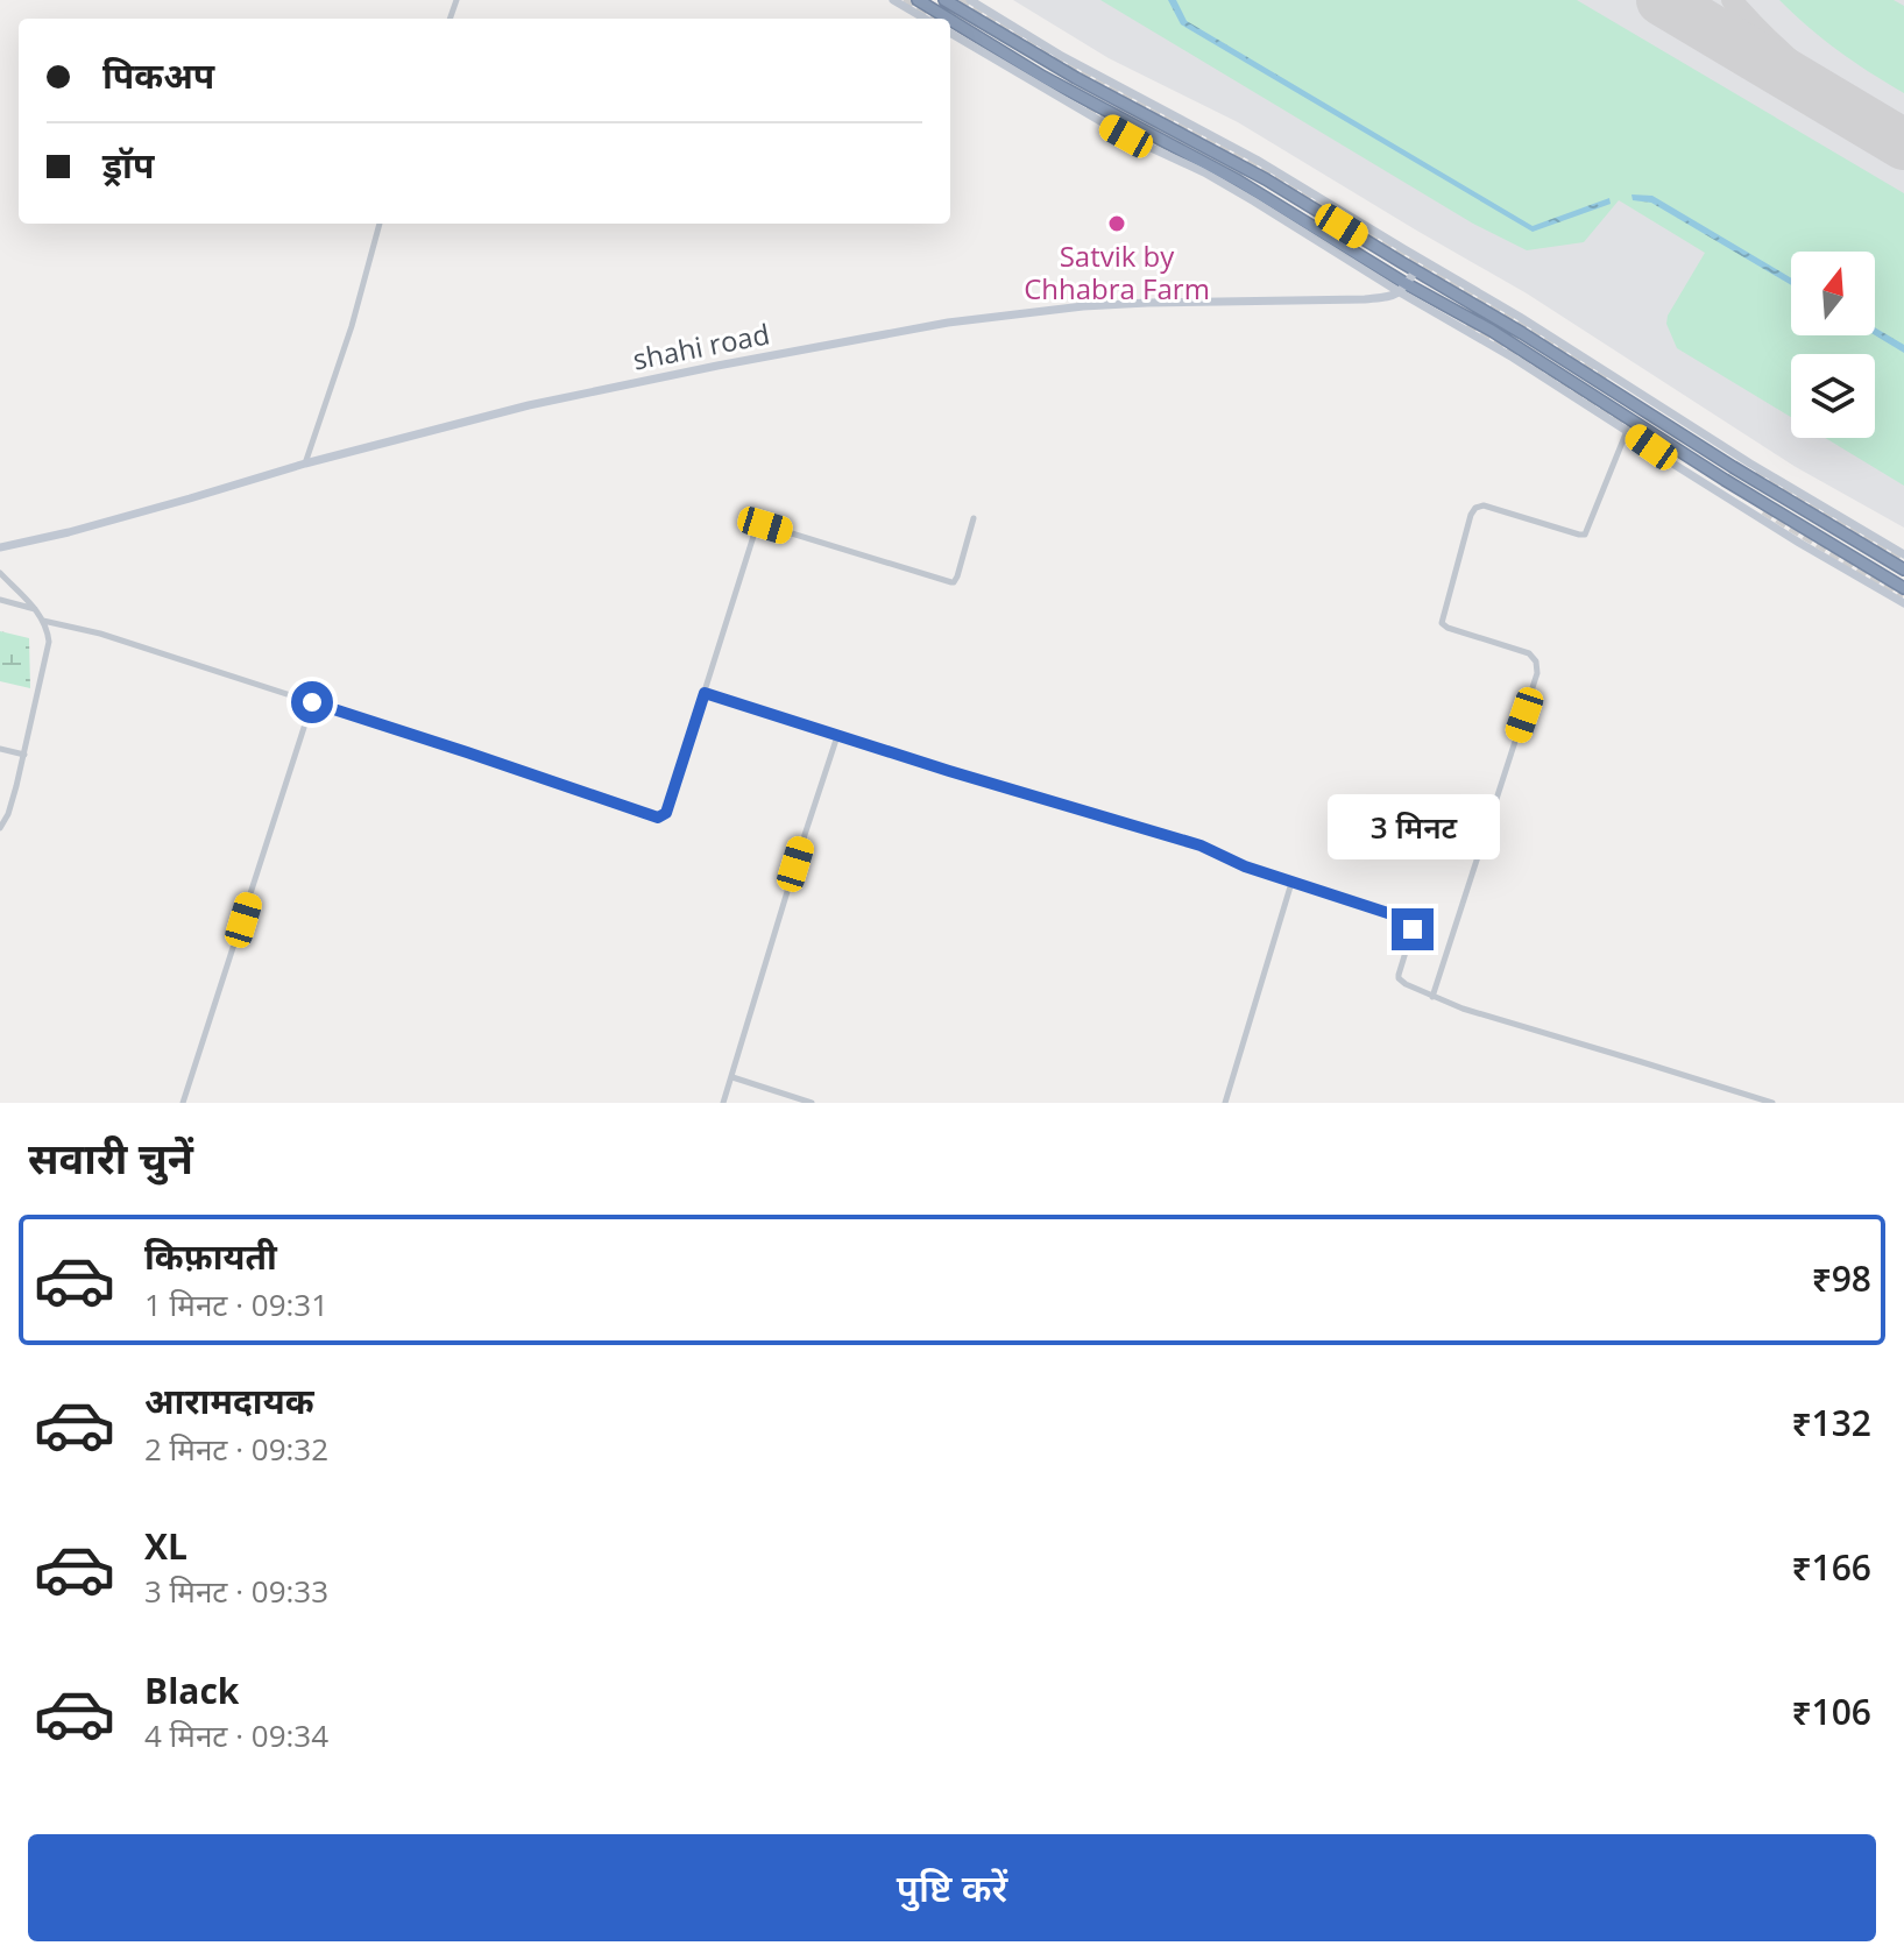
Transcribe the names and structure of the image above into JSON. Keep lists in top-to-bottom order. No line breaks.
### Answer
{"streets":{"street":["shahi road"]},"places":["Satvik by Chhabra Farm"],"north":"top","page":{"banner":["पिकअप","ड्रॉप"],"bubble":"3 मिनट","heading":"सवारी चुनें","list":[{"name":"किफ़ायती","note":"1 मिनट · 09:31","value":"₹98"},{"name":"आरामदायक","note":"2 मिनट · 09:32","value":"₹132"},{"name":"XL","note":"3 मिनट · 09:33","value":"₹166"},{"name":"Black","note":"4 मिनट · 09:34","value":"₹106"}],"buttons":"पुष्टि करें"}}
